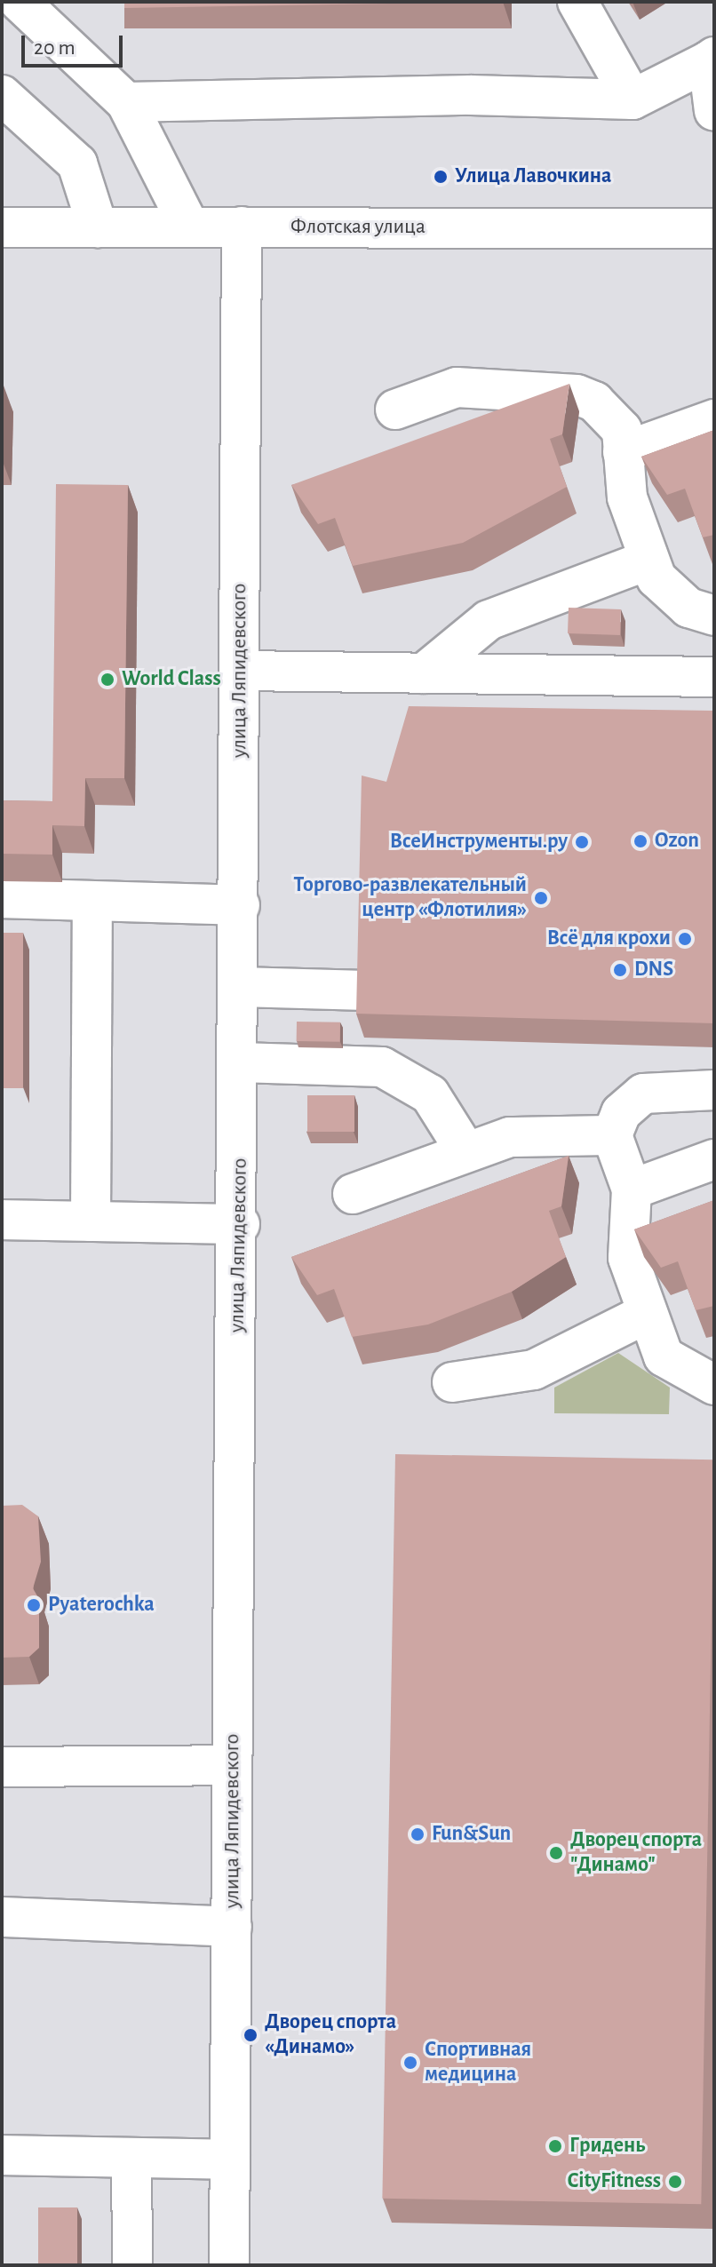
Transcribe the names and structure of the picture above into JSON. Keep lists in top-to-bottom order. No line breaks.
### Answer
{"streets":{"street":["Флотская улица","улица Ляпидевского"]},"crossings":[["Флотская улица","улица Ляпидевского"]],"places":["Улица Лавочкина","World Class","Ozon","ВсеИнструменты.ру","Торгово-развлекательный центр «Флотилия»","Всё для крохи","DNS","Pyaterochka","Fun&Sun","Дворец спорта \"Динамо\"","Дворец спорта «Динамо»","Спортивная медицина","Гридень","CityFitness"],"scale_bar":"20 m"}
